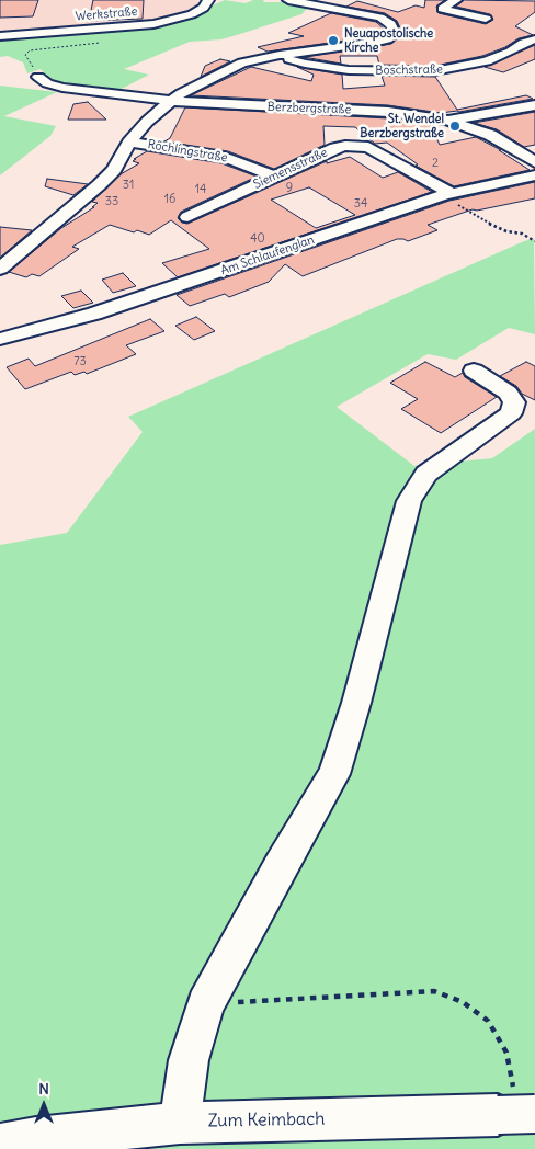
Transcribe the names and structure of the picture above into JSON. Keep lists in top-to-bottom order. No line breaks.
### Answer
{"streets":{"street":["Werkstraße","Boschstraße","Berzbergstraße","Röchlingstraße","Siemensstraße","Am Schlaufenglan","Zum Keimbach"]},"crossings":[["Röchlingstraße","Siemensstraße"],["Siemensstraße","Am Schlaufenglan"]],"places":["Neuapostolische Kirche","St. Wendel Berzbergstraße"],"house_numbers":["2","31","9","14","16","33","34","40","73"],"north":"top"}
